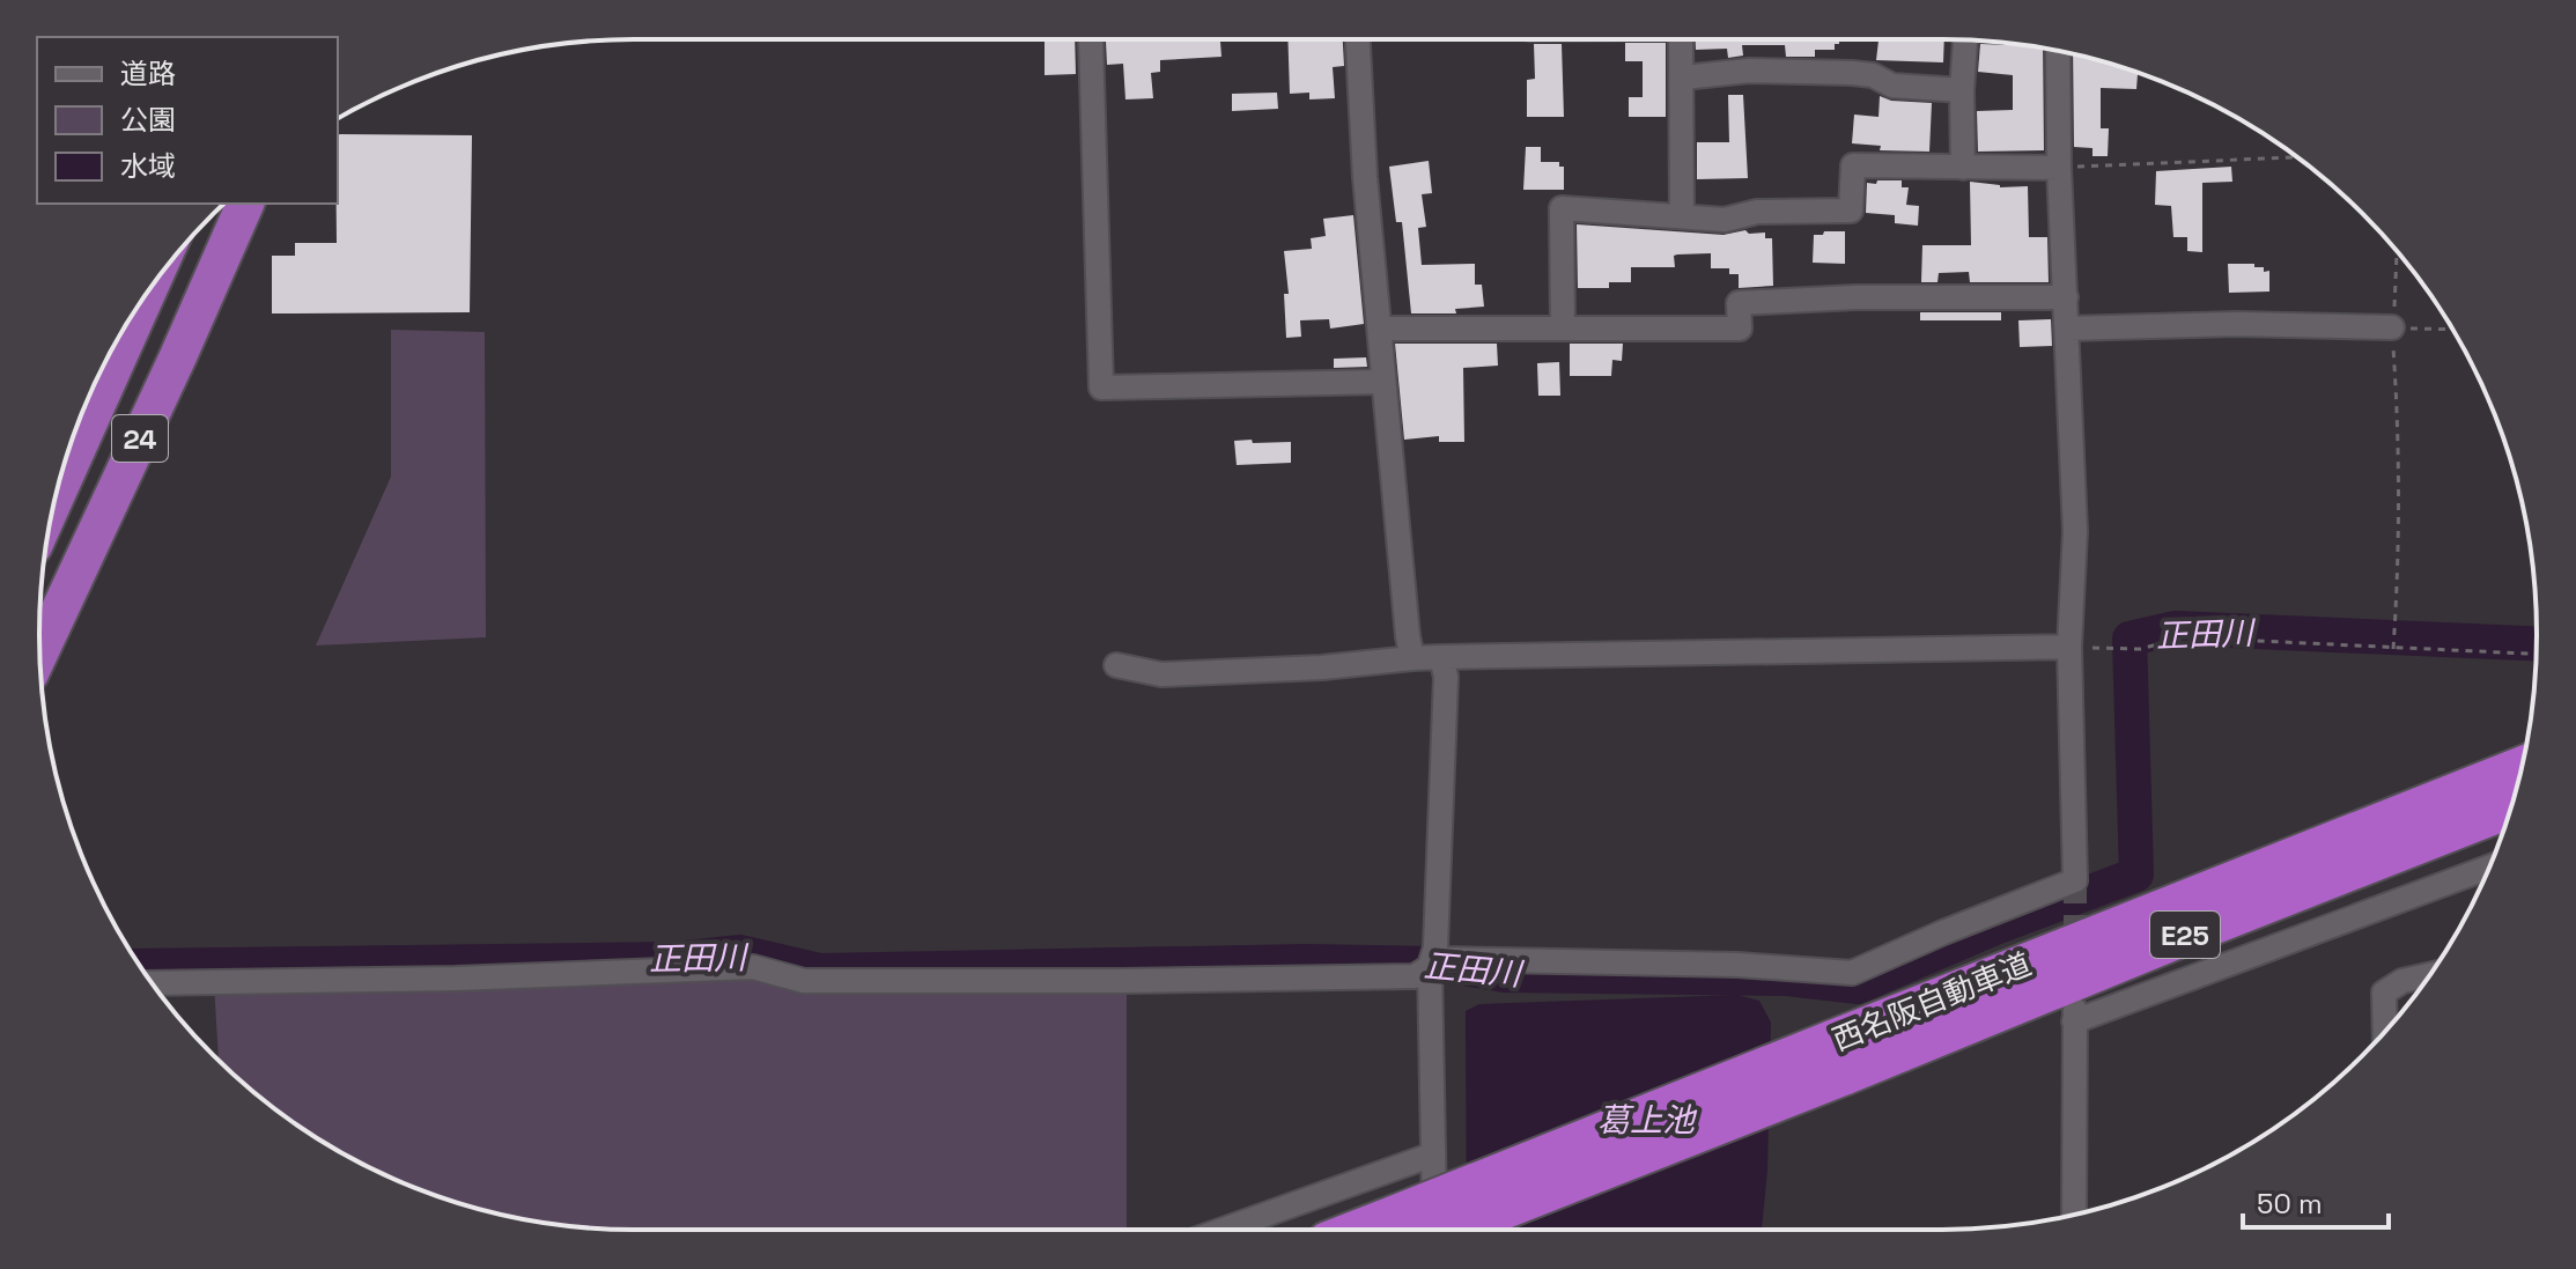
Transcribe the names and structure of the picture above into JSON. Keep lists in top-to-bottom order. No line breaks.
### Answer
{"streets":{"highway":["24","E25","西名阪自動車道"]},"water":["正田川","葛上池"],"legend":["道路","公園","水域"],"scale_bar":"50 m"}
